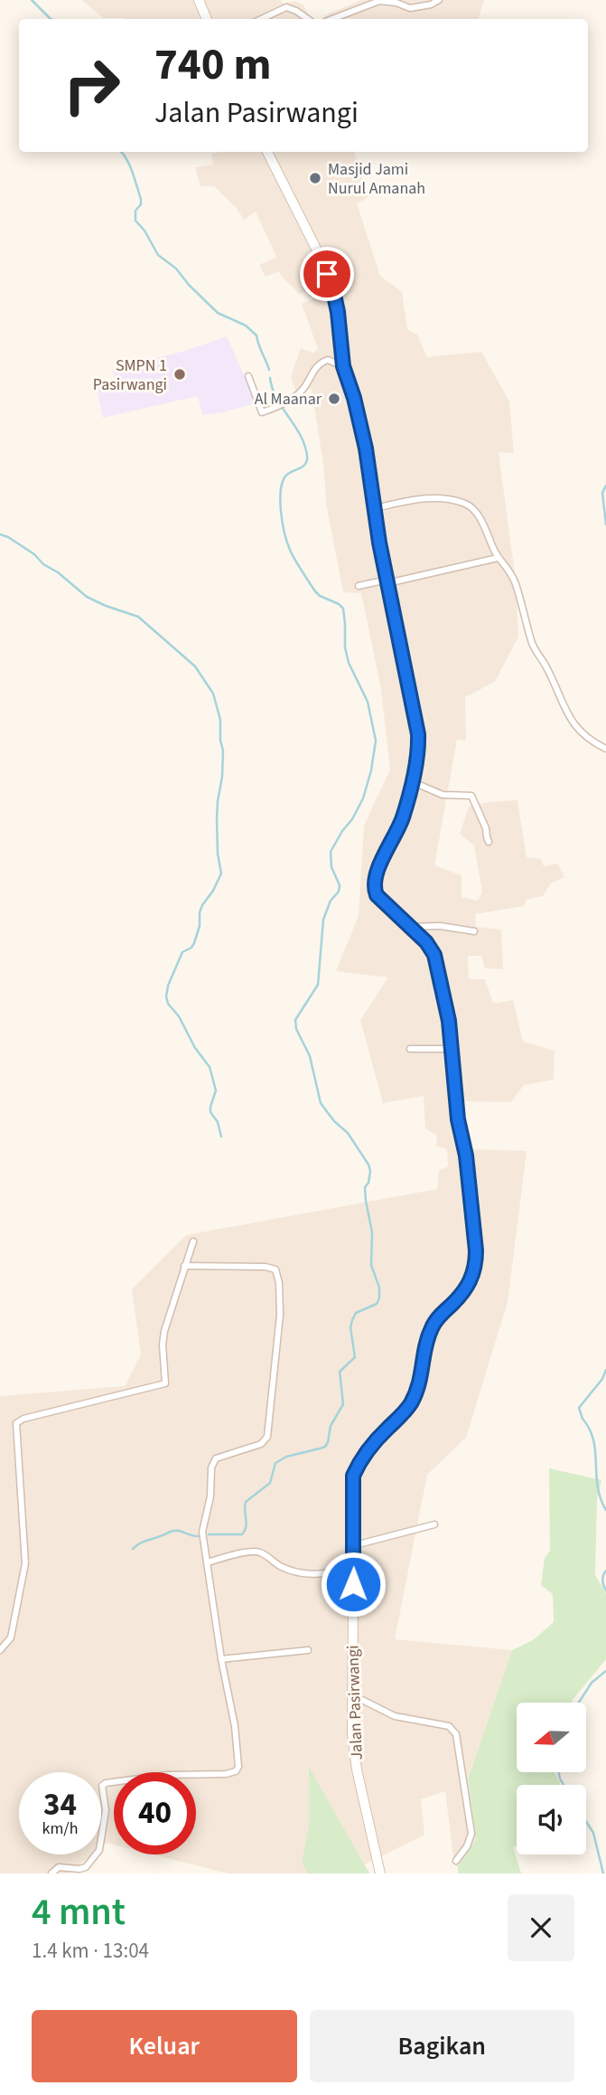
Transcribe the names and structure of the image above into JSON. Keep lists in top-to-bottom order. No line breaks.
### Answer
{"streets":{"street":["Jalan Pasirwangi"]},"places":["Masjid Jami Nurul Amanah","SMPN 1 Pasirwangi","Al Maanar"],"north":"left","page":{"turn":["740 m","Jalan Pasirwangi"],"speed":"34 km/h","limit":"40","heading":["4 mnt","1.4 km · 13:04"],"buttons":["Keluar","Bagikan"]}}
